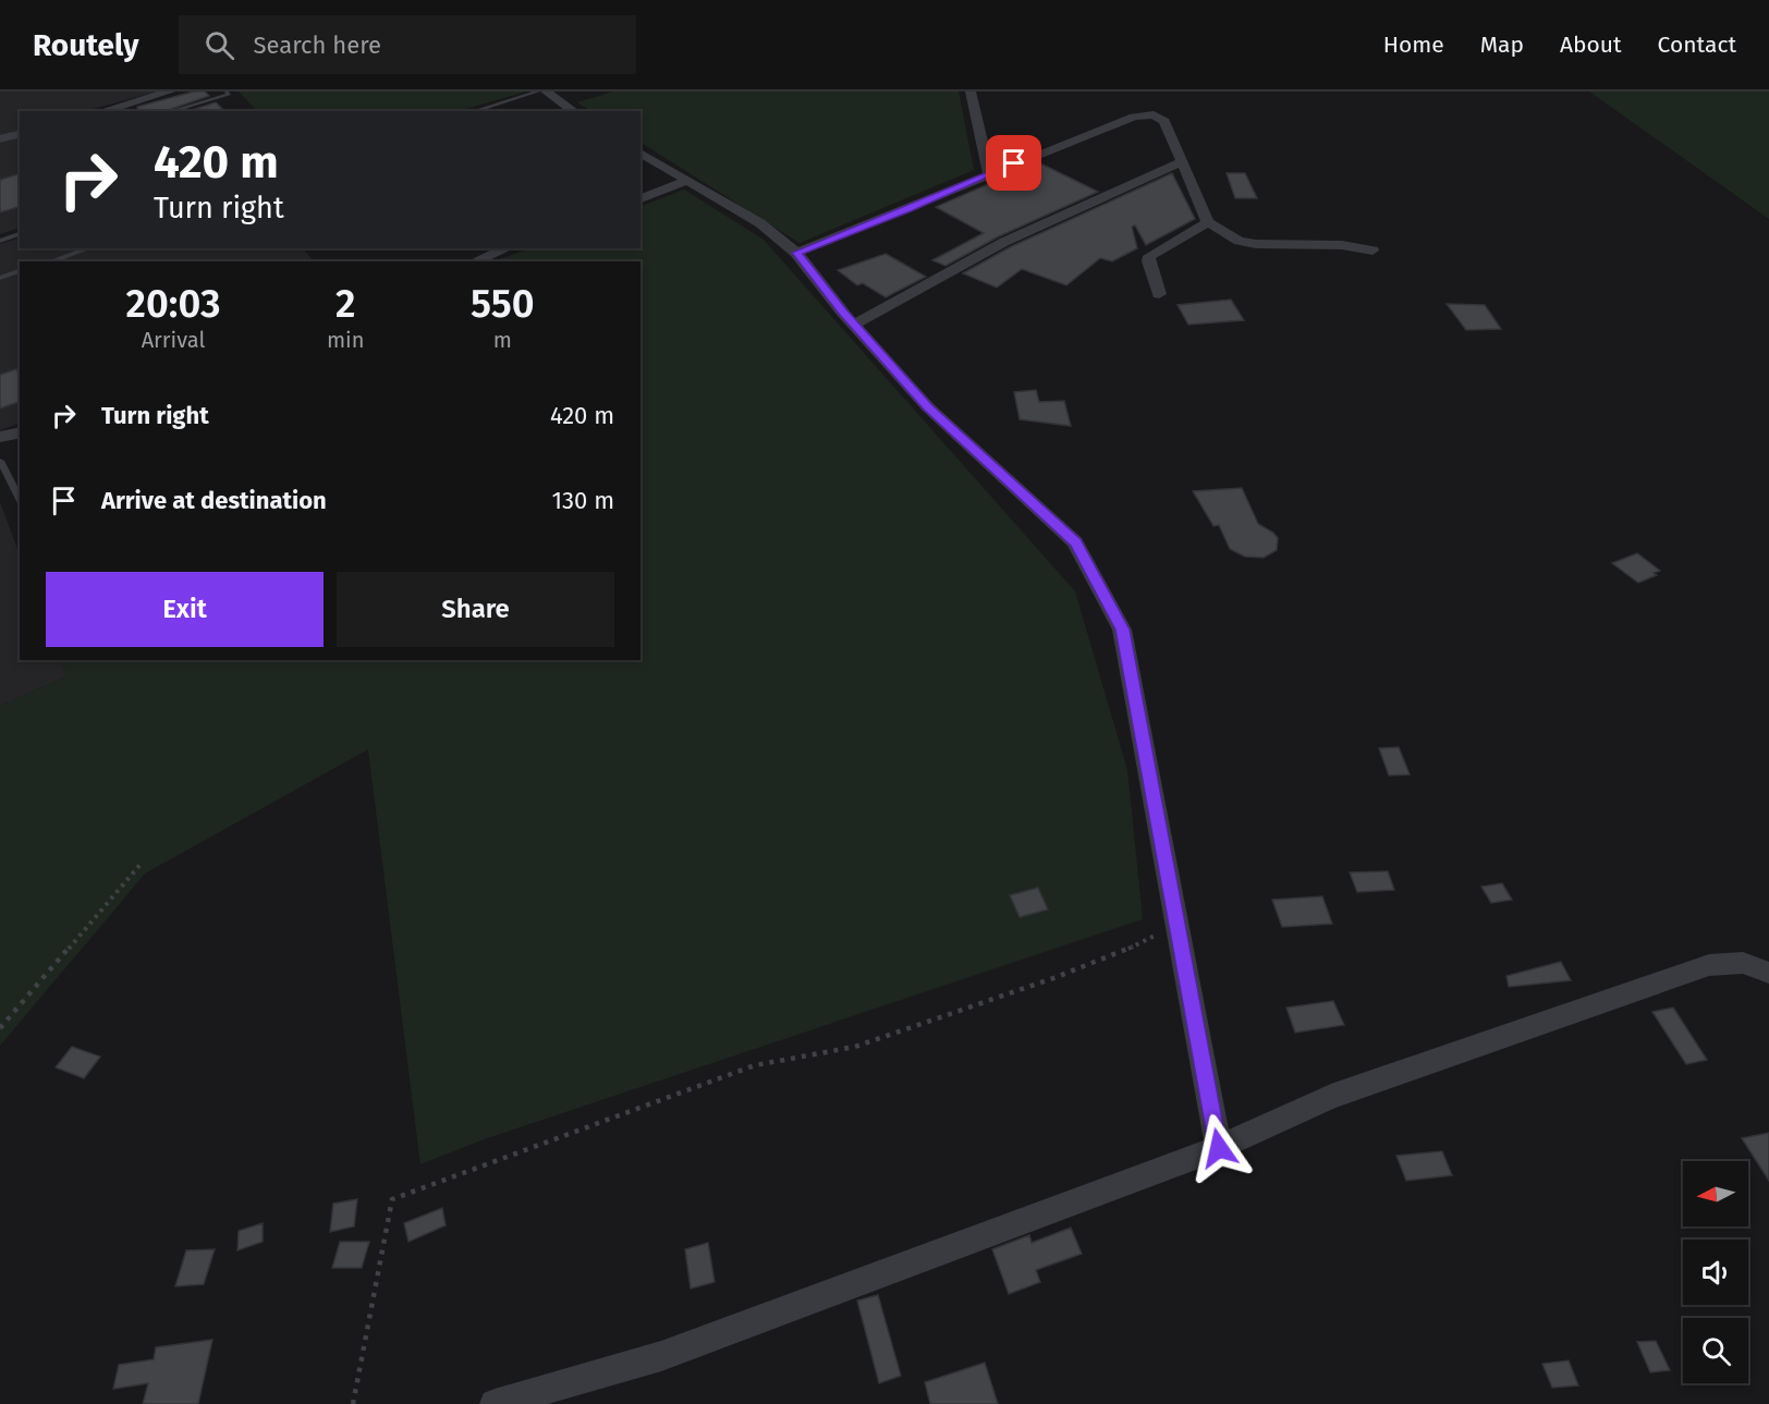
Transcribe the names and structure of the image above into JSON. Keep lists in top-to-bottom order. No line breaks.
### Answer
{"north":"left","page":{"header":"Routely","search":"Search here","nav":["Home","Map","About","Contact"],"turn":["420 m","Turn right"],"eta":["20:03","Arrival","2","min","550","m"],"list":[{"name":"Turn right","value":"420 m"},{"name":"Arrive at destination","value":"130 m"}],"buttons":["Exit","Share"]}}
